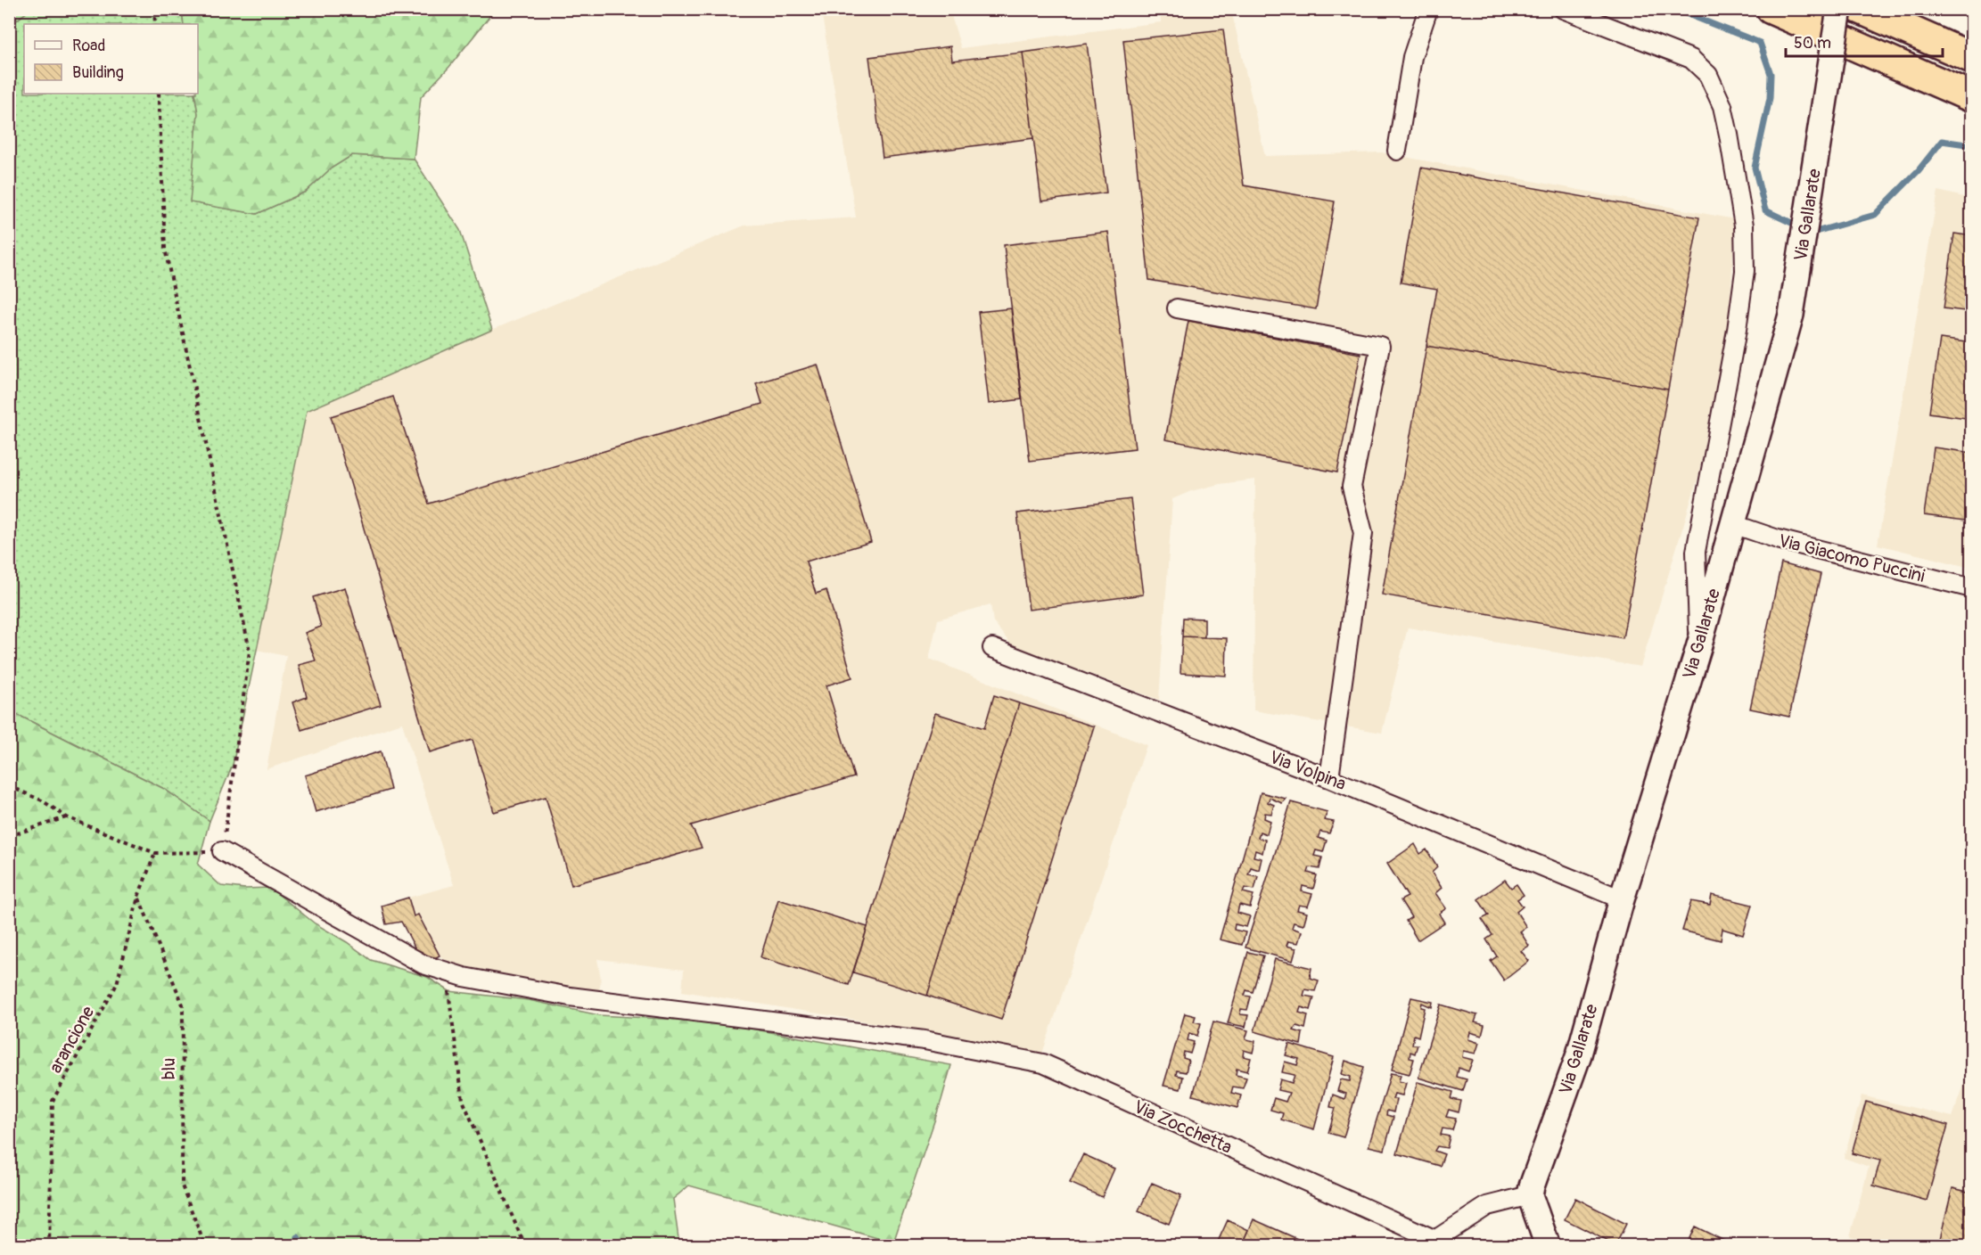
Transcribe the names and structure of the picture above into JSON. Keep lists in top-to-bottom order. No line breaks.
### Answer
{"streets":{"main road":["Via Gallarate"],"street":["Via Giacomo Puccini","Via Volpina","Via Zocchetta"],"path":["arancione","blu"]},"crossings":[["Via Gallarate","Via Giacomo Puccini"],["Via Gallarate","Via Volpina"],["arancione","blu"]],"legend":["Road","Building"],"scale_bar":"50 m"}
